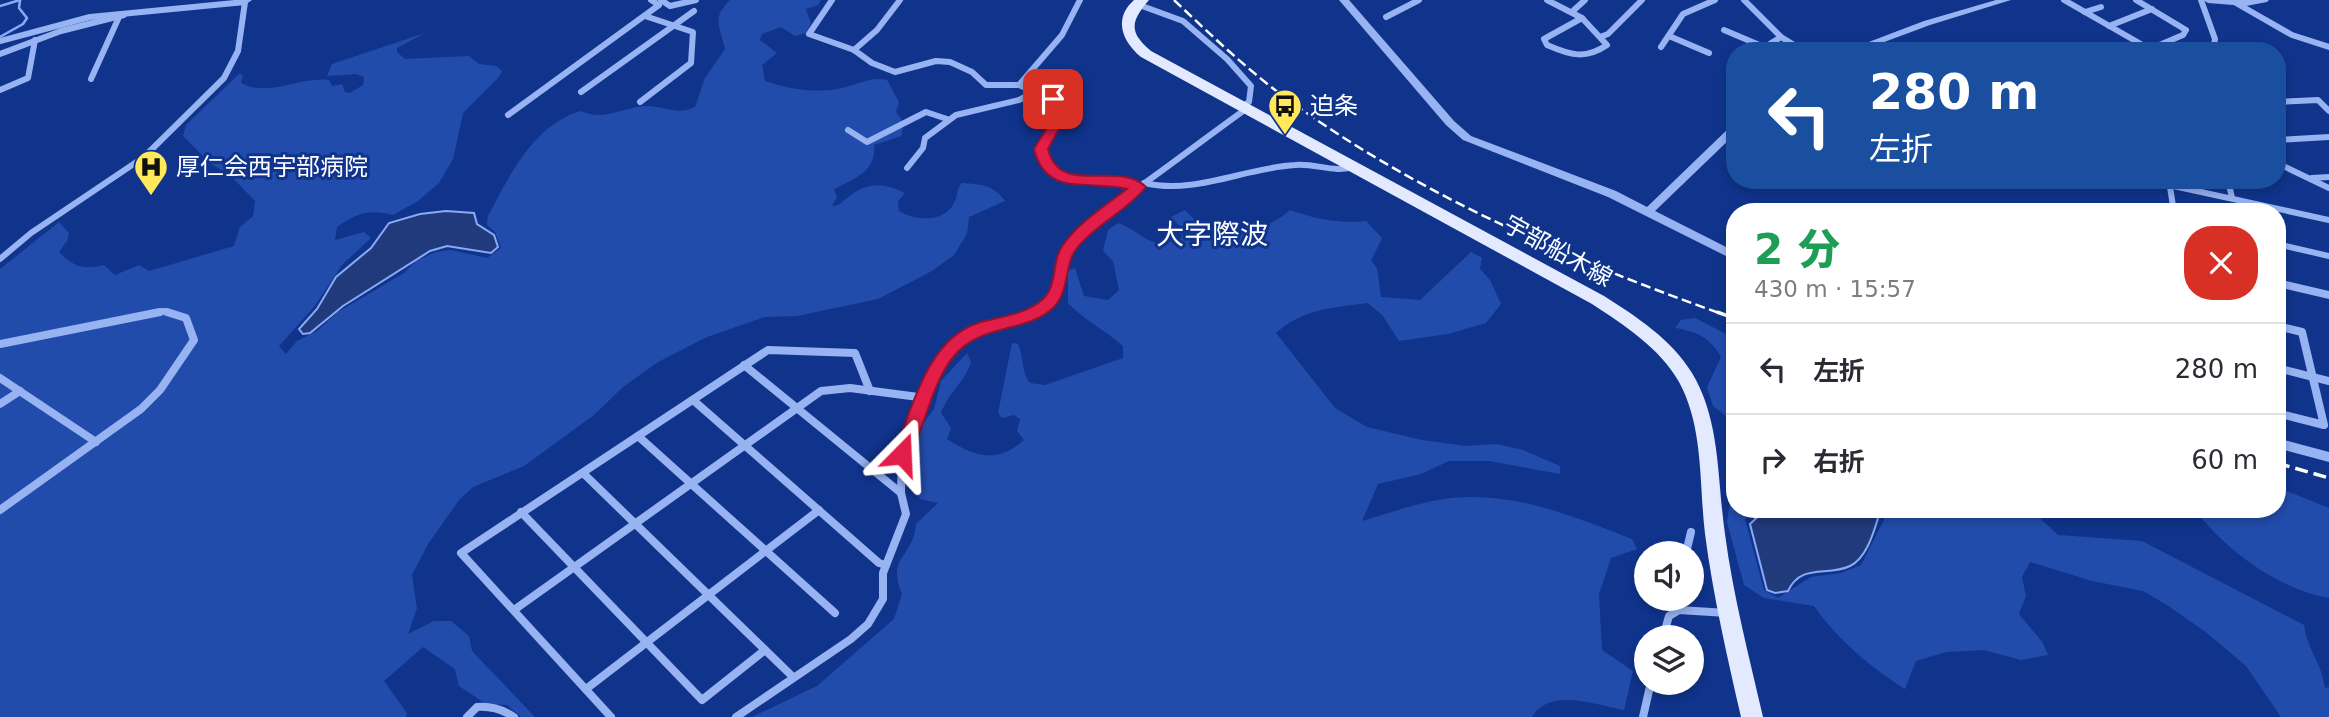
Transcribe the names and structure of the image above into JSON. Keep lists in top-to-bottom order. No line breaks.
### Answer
{"streets":{"main road":["宇部船木線"]},"districts":["大字際波"],"places":{"bus stop":["迫条"],"hospital":["厚仁会西宇部病院"]},"page":{"turn":["280 m","左折"],"heading":["2 分","430 m · 15:57"],"list":[{"name":"左折","value":"280 m"},{"name":"右折","value":"60 m"}]}}
